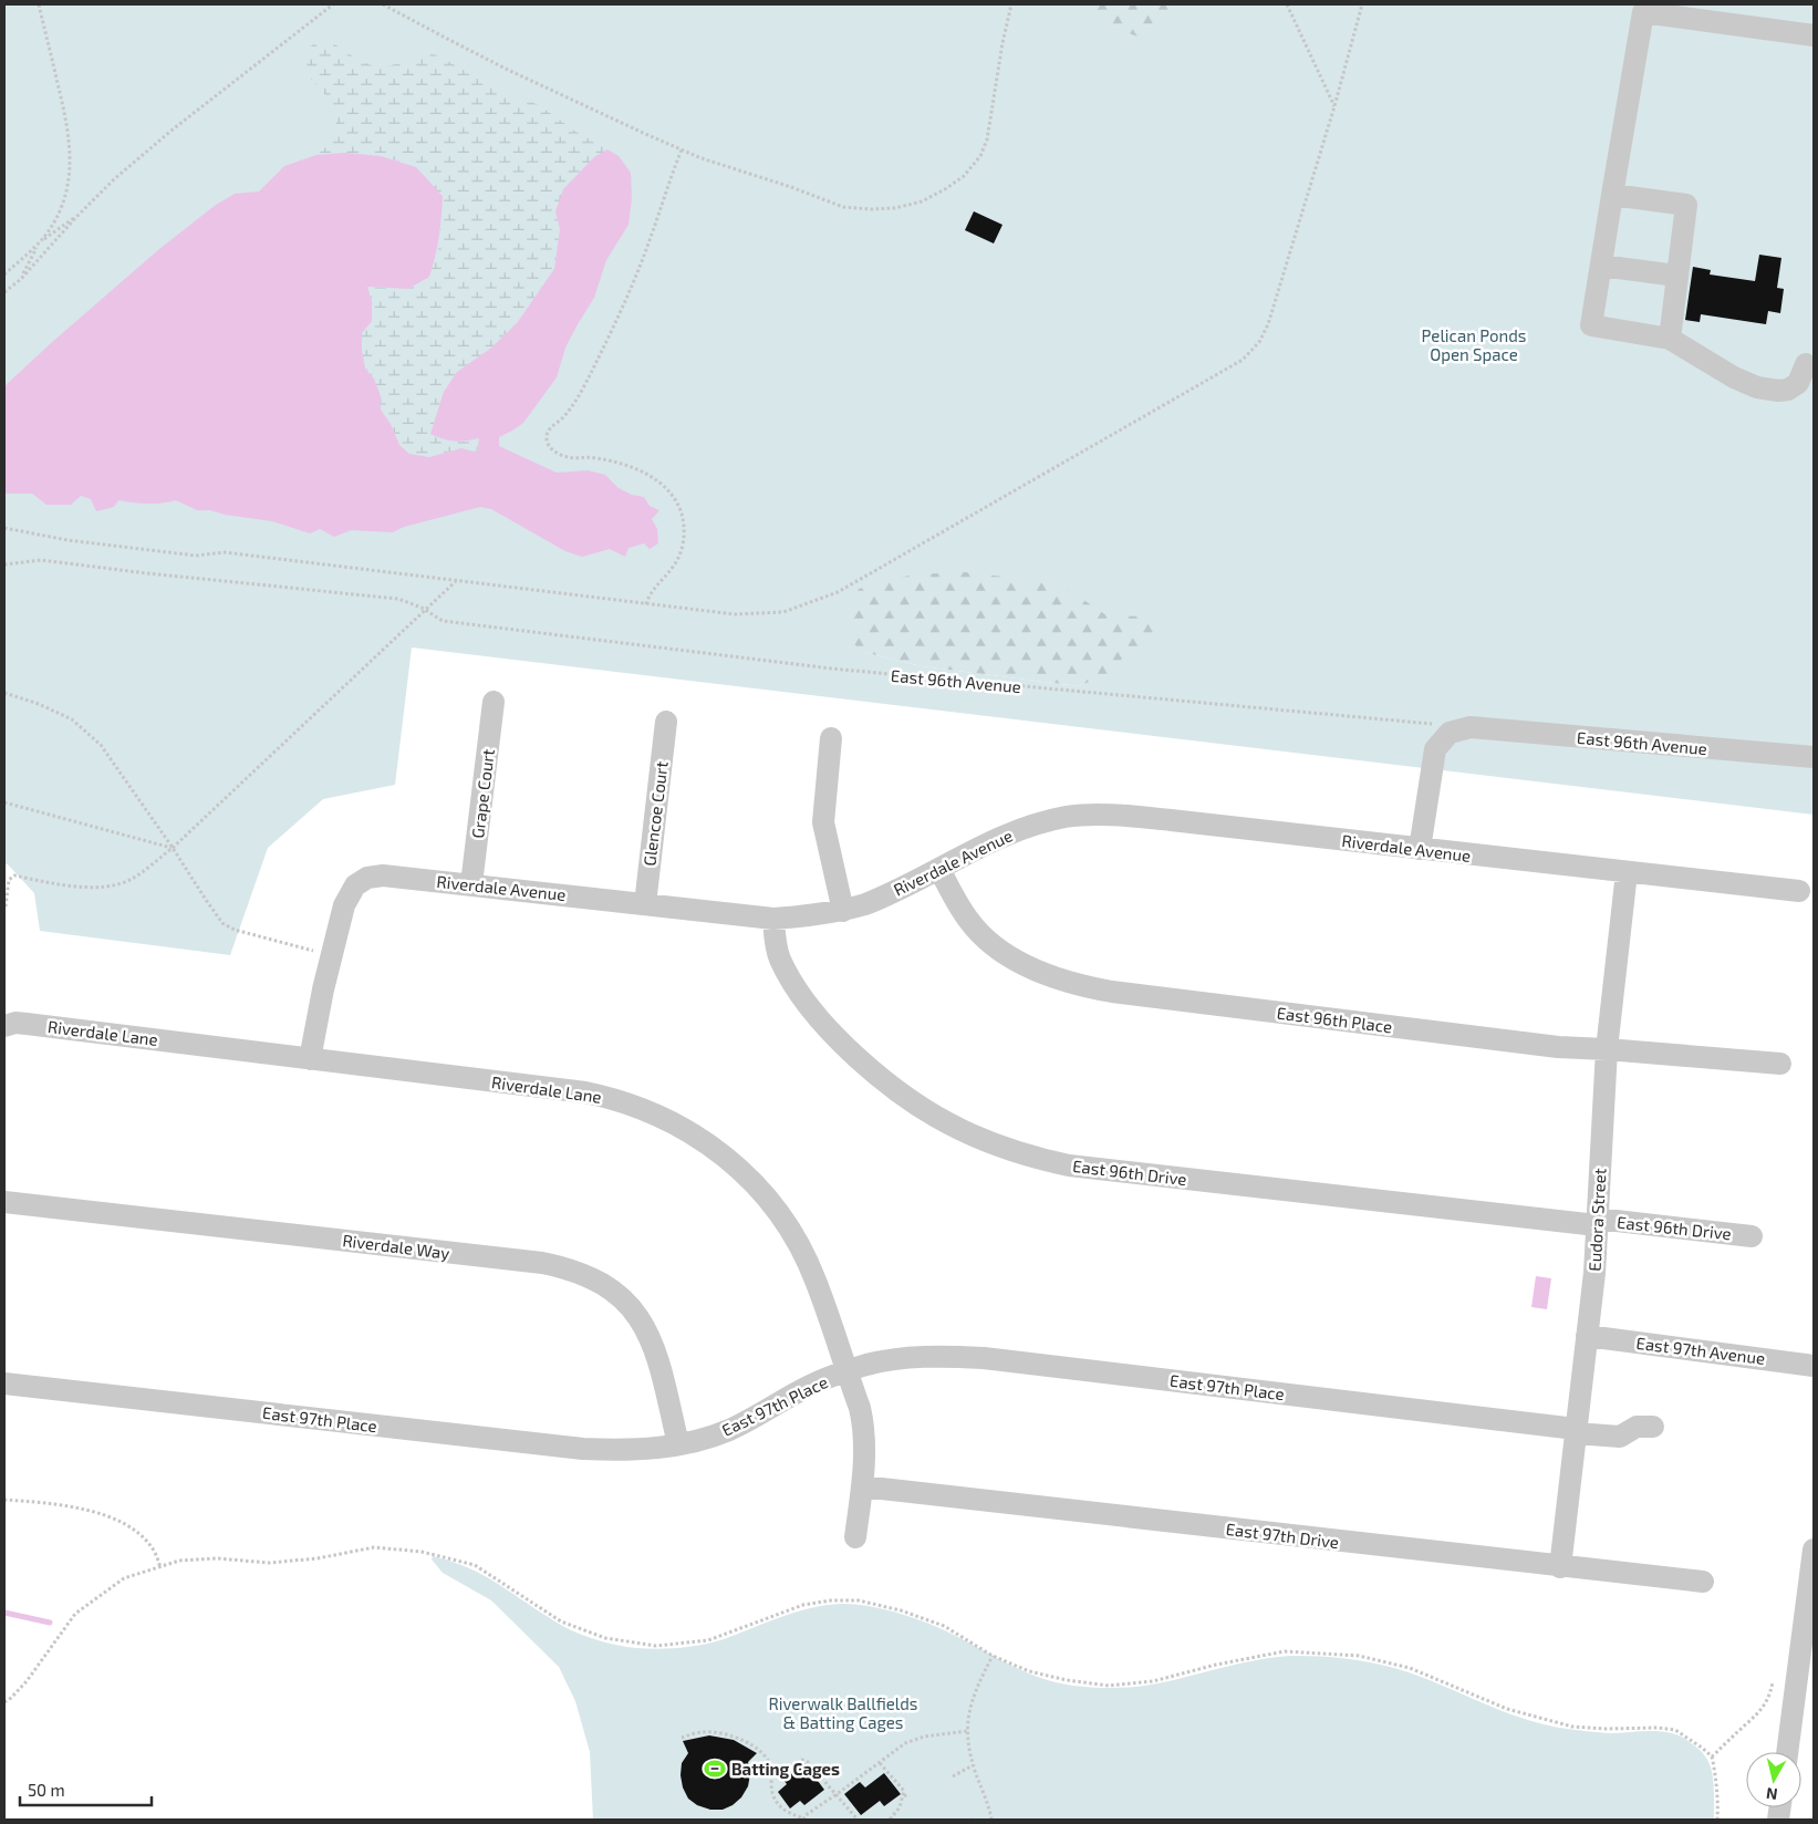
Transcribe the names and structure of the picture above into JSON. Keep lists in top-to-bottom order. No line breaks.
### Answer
{"streets":{"street":["East 96th Avenue","Grape Court","Glencoe Court","Riverdale Avenue","East 96th Place","Riverdale Lane","East 96th Drive","Eudora Street","Riverdale Way","East 97th Avenue","East 97th Place","East 97th Drive"]},"crossings":[["East 96th Avenue","Riverdale Avenue"],["Grape Court","Riverdale Avenue"],["Glencoe Court","Riverdale Avenue"],["Riverdale Avenue","East 96th Place"],["Riverdale Avenue","Riverdale Lane"],["Riverdale Avenue","East 96th Drive"],["Riverdale Avenue","Eudora Street"],["East 96th Place","Eudora Street"],["Riverdale Lane","East 97th Place"],["Riverdale Lane","East 97th Drive"],["East 96th Drive","Eudora Street"],["Eudora Street","East 97th Avenue"],["Eudora Street","East 97th Place"],["Eudora Street","East 97th Drive"],["Riverdale Way","East 97th Place"]],"parks":["Pelican Ponds Open Space","Riverwalk Ballfields & Batting Cages"],"places":{"sports":["Batting Cages"]},"scale_bar":"50 m","north":"bottom"}
